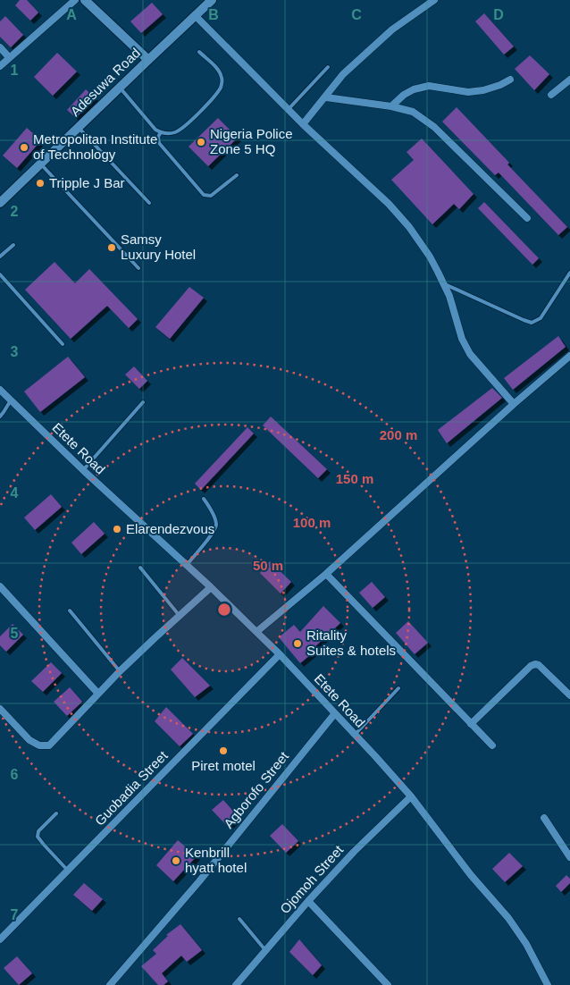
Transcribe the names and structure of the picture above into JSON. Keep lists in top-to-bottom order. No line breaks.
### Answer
{"streets":{"street":["Adesuwa Road","Etete Road","Guobadia Street","Agborofo Street","Ojomoh Street"]},"crossings":[["Etete Road","Guobadia Street"],["Etete Road","Agborofo Street"],["Etete Road","Ojomoh Street"]],"places":["Nigeria Police Zone 5 HQ","Metropolitan Institute of Technology","Tripple J Bar","Samsy Luxury Hotel","Elarendezvous","Ritality Suites & hotels","Piret motel","Kenbrill hyatt hotel"],"grid":{"columns":["A","B","C","D"],"rows":["1","2","3","4","5","6","7"]},"rings":["200 m","150 m","100 m","50 m"]}
